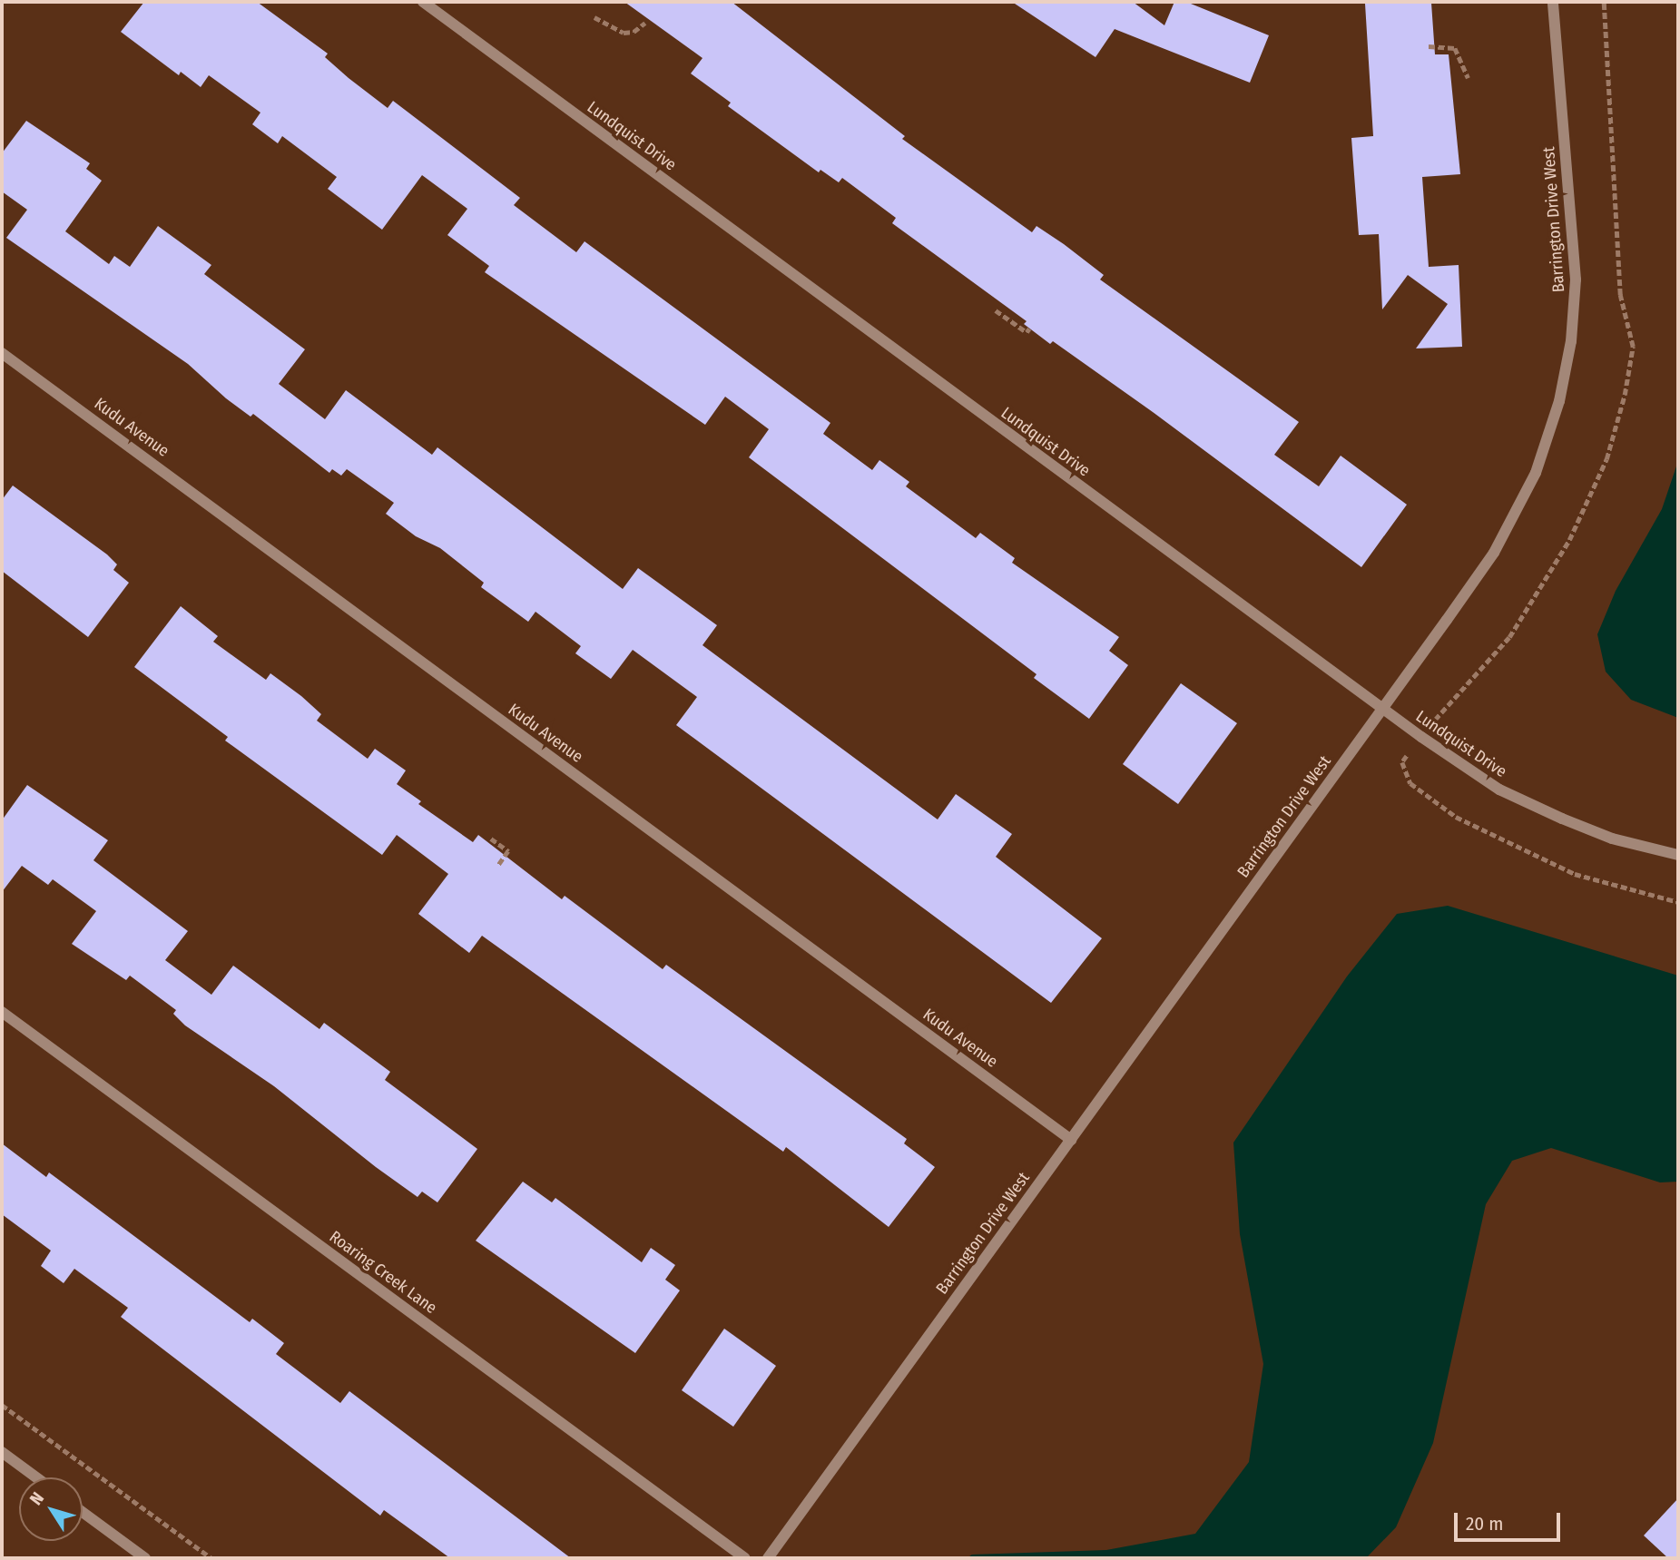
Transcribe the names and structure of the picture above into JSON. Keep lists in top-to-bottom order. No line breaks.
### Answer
{"streets":{"street":["Lundquist Drive","Barrington Drive West","Kudu Avenue","Roaring Creek Lane"]},"crossings":[["Lundquist Drive","Barrington Drive West"],["Barrington Drive West","Kudu Avenue"]],"scale_bar":"20 m","north":"top left"}
